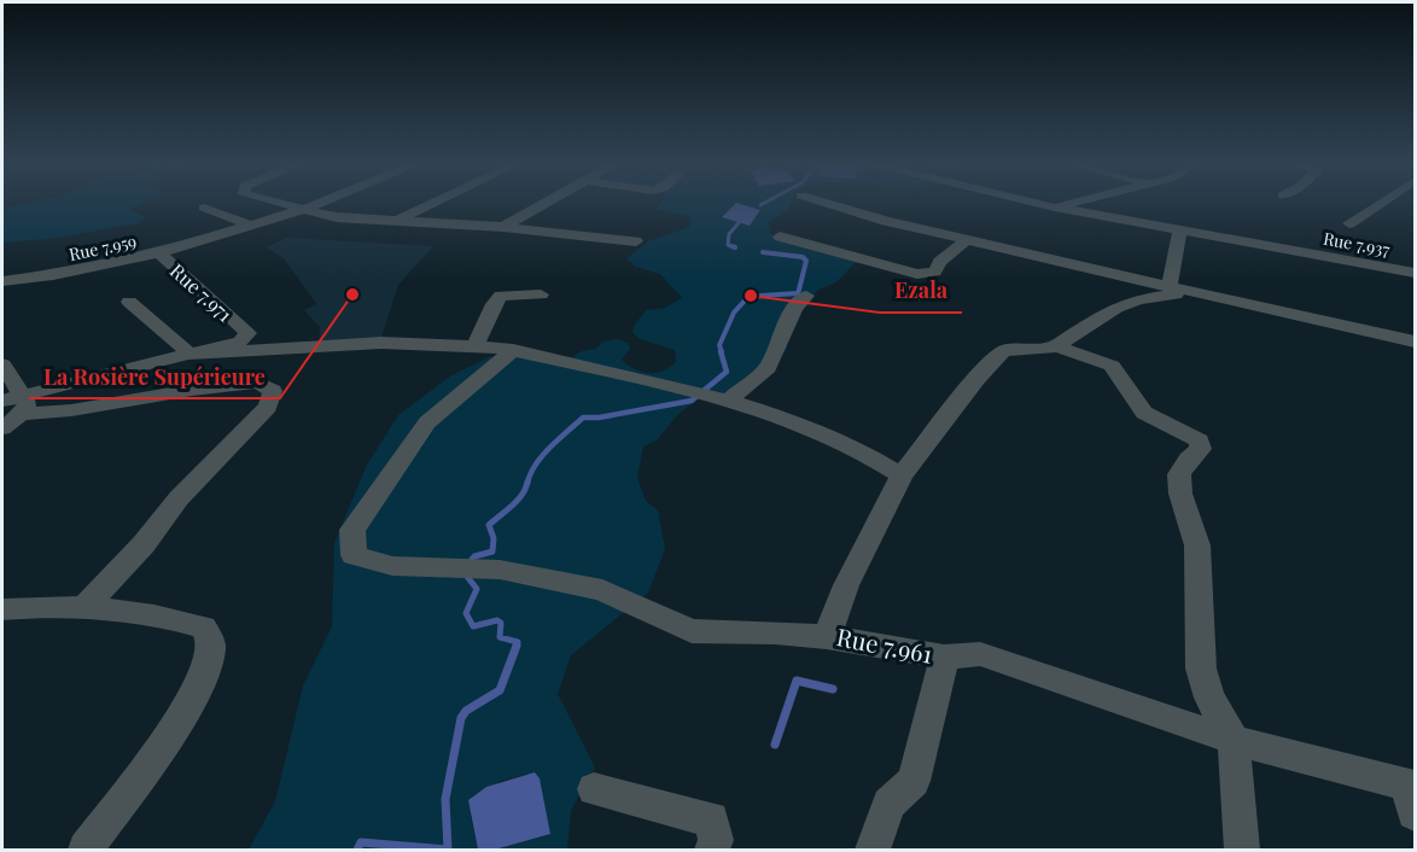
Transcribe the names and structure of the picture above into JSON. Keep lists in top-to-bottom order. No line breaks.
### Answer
{"streets":{"street":["Rue 7.937","Rue 7.959","Rue 7.971","Rue 7.961"]},"crossings":[["Rue 7.959","Rue 7.971"]],"places":["La Rosière Supérieure","Ezala"]}
